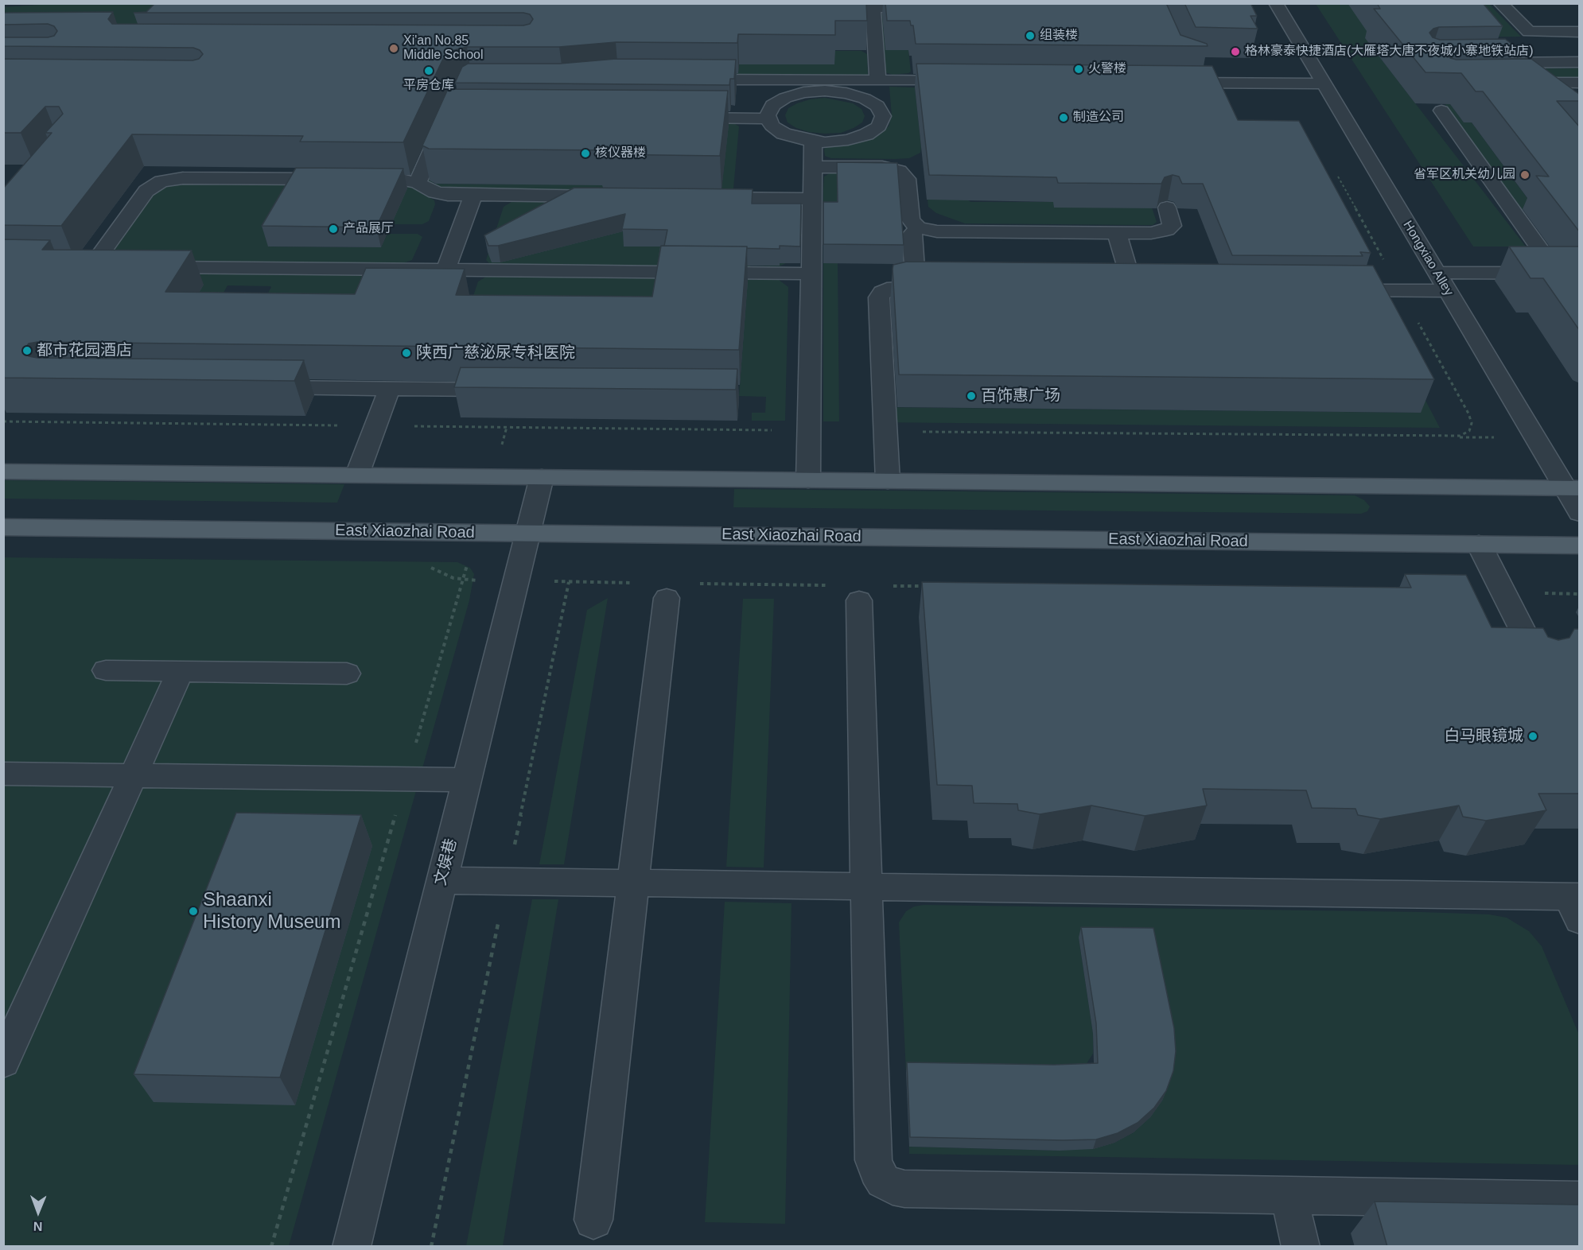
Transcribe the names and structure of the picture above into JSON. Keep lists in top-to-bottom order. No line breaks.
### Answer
{"streets":{"main road":["East Xiaozhai Road"],"street":["Hongxiao Alley","文娱巷"]},"crossings":[["East Xiaozhai Road","文娱巷"]],"places":["组装楼","Xi'an No.85 Middle School","格林豪泰快捷酒店(大雁塔大唐不夜城小寨地铁站店)","火警楼","平房仓库","制造公司","核仪器楼","省军区机关幼儿园","产品展厅","都市花园酒店","陕西广慈泌尿专科医院","百饰惠广场","白马眼镜城","Shaanxi History Museum"],"north":"bottom"}
